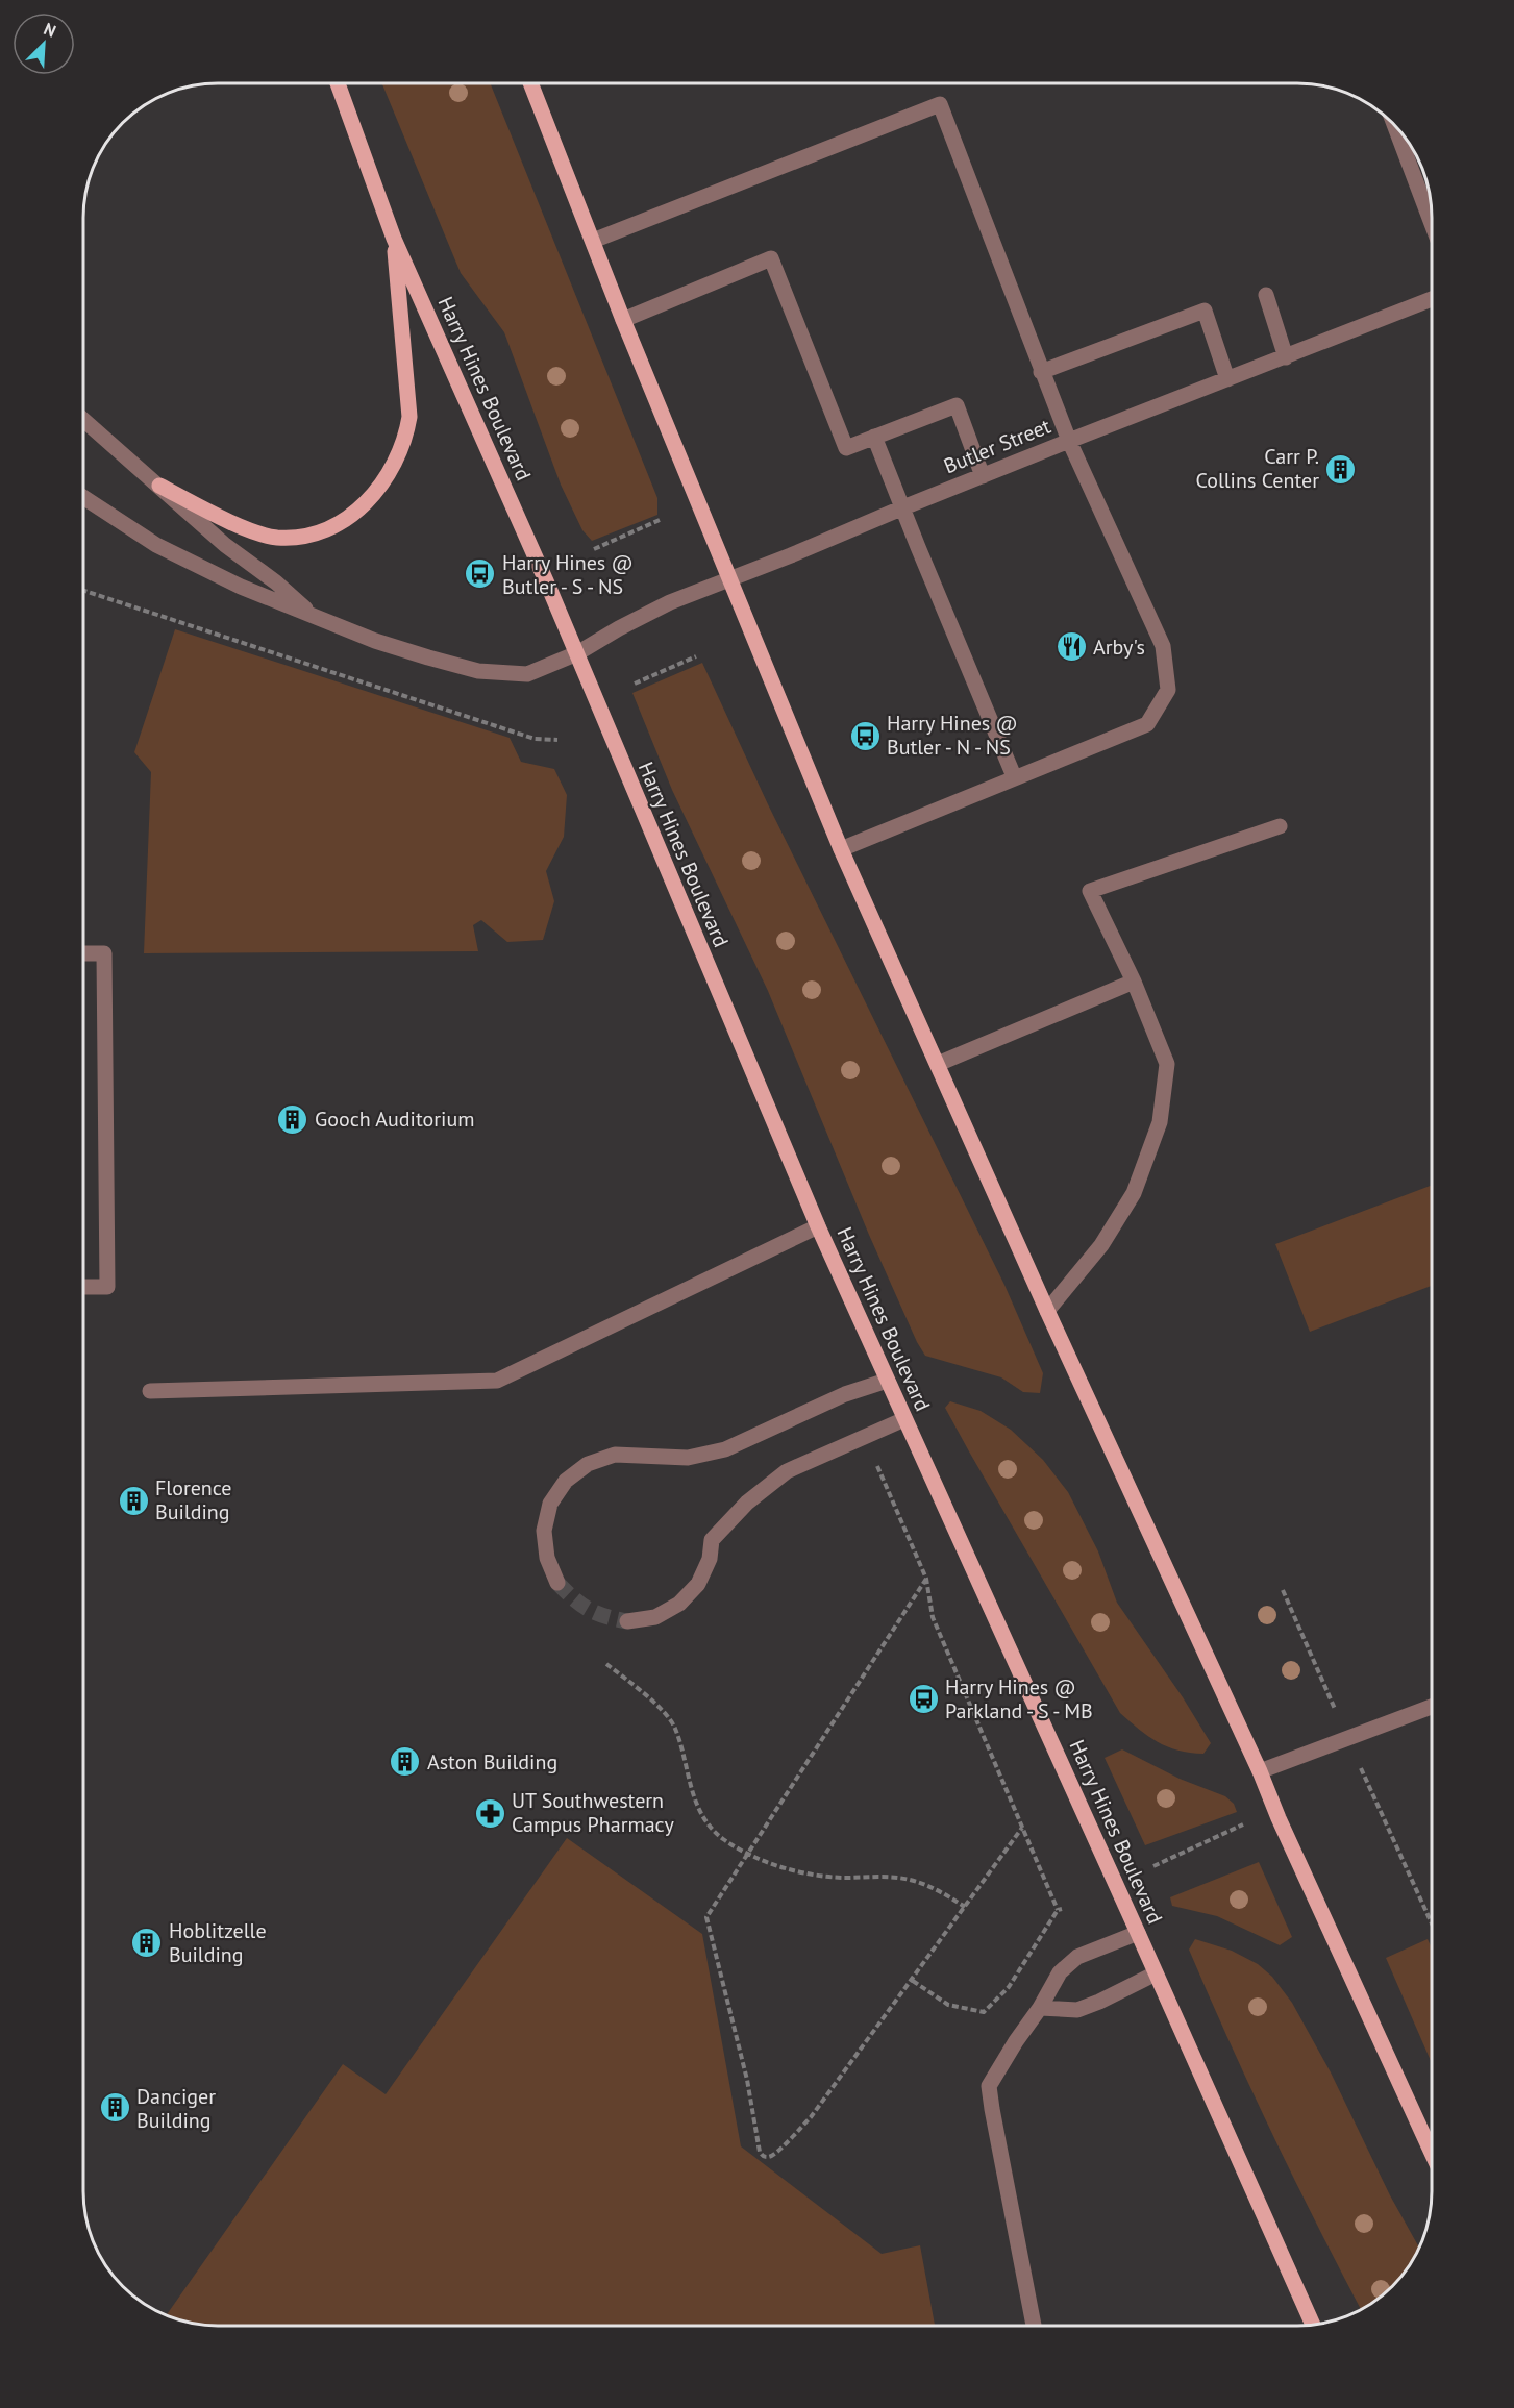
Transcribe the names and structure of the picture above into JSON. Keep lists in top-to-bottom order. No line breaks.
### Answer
{"streets":{"main road":["Harry Hines Boulevard"],"street":["Butler Street"]},"crossings":[["Harry Hines Boulevard","Butler Street"]],"places":{"building":["Carr P. Collins Center","Gooch Auditorium","Florence Building","Aston Building","Hoblitzelle Building","Danciger Building"],"bus stop":["Harry Hines @ Butler - S - NS","Harry Hines @ Butler - N - NS","Harry Hines @ Parkland - S - MB"],"restaurant":["Arby's"],"pharmacy":["UT Southwestern Campus Pharmacy"]},"north":"top right"}
